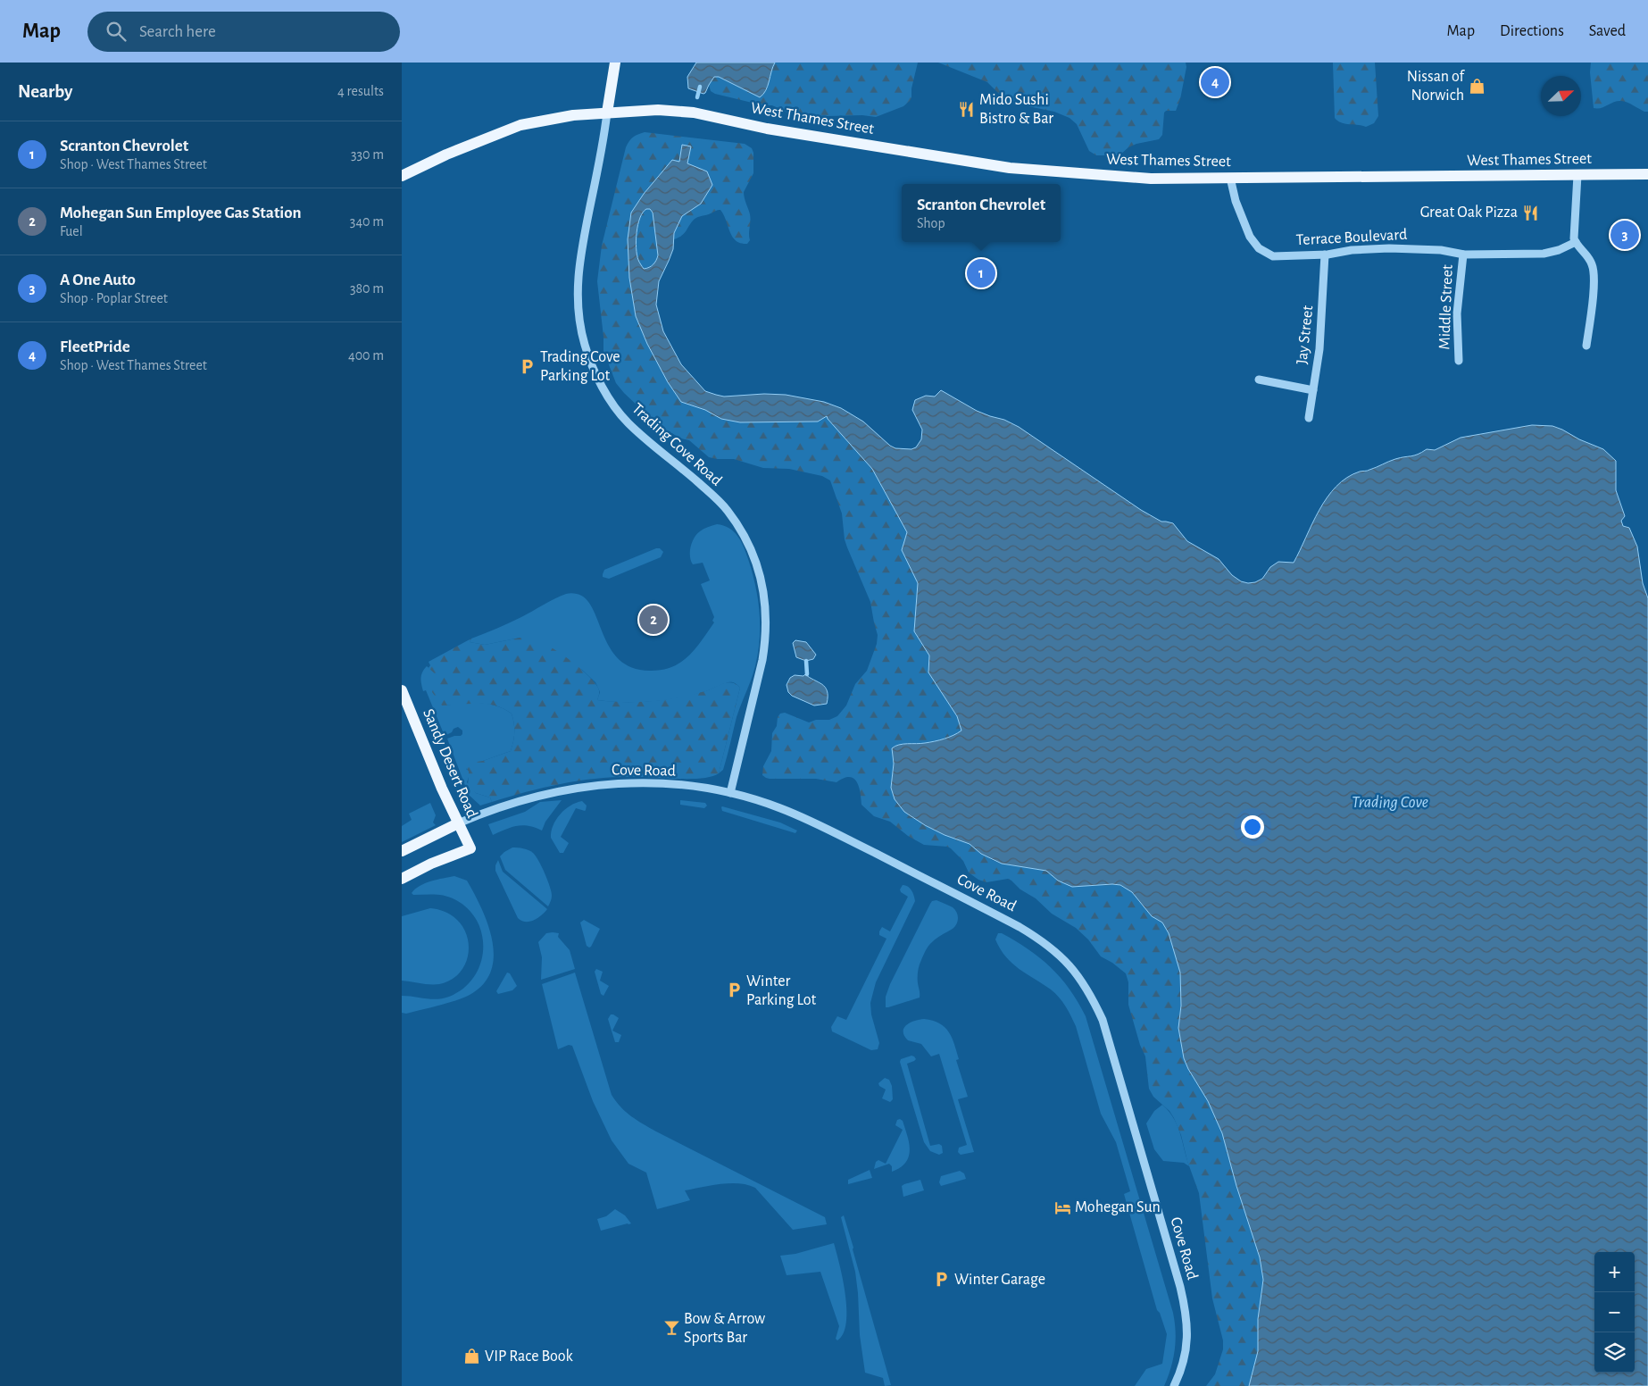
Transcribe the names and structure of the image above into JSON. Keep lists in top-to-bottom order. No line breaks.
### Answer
{"streets":{"main road":["West Thames Street","Sandy Desert Road"],"street":["Terrace Boulevard","Middle Street","Jay Street","Trading Cove Road","Cove Road"]},"crossings":[["West Thames Street","Terrace Boulevard"],["West Thames Street","Trading Cove Road"],["Terrace Boulevard","Middle Street"],["Terrace Boulevard","Jay Street"],["Trading Cove Road","Cove Road"],["Sandy Desert Road","Cove Road"]],"water":["Trading Cove"],"places":{"shop":["Nissan of Norwich","VIP Race Book"],"restaurant":["Mido Sushi Bistro & Bar","Great Oak Pizza"],"parking":["Trading Cove Parking Lot","Winter Parking Lot","Winter Garage"],"hotel":["Mohegan Sun"],"bar":["Bow & Arrow Sports Bar"]},"north":"top right","page":{"header":"Map","search":"Search here","nav":["Map","Directions","Saved"],"heading":["Nearby","4 results"],"pins":["4","3","1","2"],"list":[{"mark":"1","name":"Scranton Chevrolet","note":"Shop · West Thames Street","value":"330 m"},{"mark":"2","name":"Mohegan Sun Employee Gas Station","note":"Fuel","value":"340 m"},{"mark":"3","name":"A One Auto","note":"Shop · Poplar Street","value":"380 m"},{"mark":"4","name":"FleetPride","note":"Shop · West Thames Street","value":"400 m"}],"popup":["Scranton Chevrolet","Shop"],"map_buttons":["+","−"]}}
